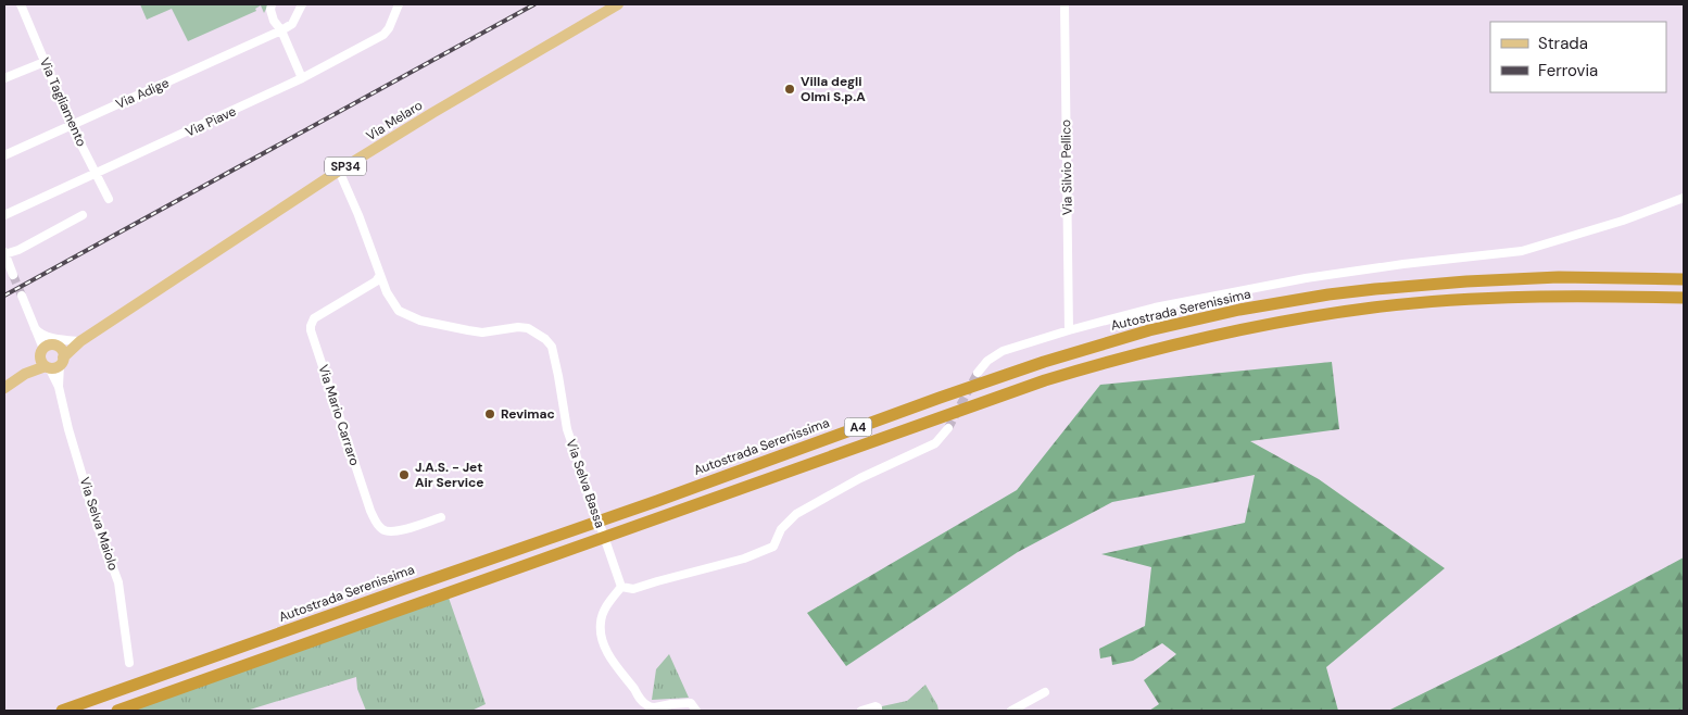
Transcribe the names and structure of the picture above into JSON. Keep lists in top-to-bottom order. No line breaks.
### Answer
{"streets":{"highway":["Autostrada Serenissima","A4"],"main road":["Via Melaro","SP34"],"street":["Via Adige","Via Tagliamento","Via Piave","Via Silvio Pellico","Via Mario Carraro","Via Selva Bassa","Via Selva Maiolo"]},"crossings":[["Via Adige","Via Tagliamento"],["Via Tagliamento","Via Piave"],["Via Melaro","Via Selva Bassa"],["Via Melaro","Via Selva Maiolo"],["Via Mario Carraro","Via Selva Bassa"]],"places":["Villa degli Olmi S.p.A","Revimac","J.A.S. - Jet Air Service"],"legend":["Strada","Ferrovia"]}
